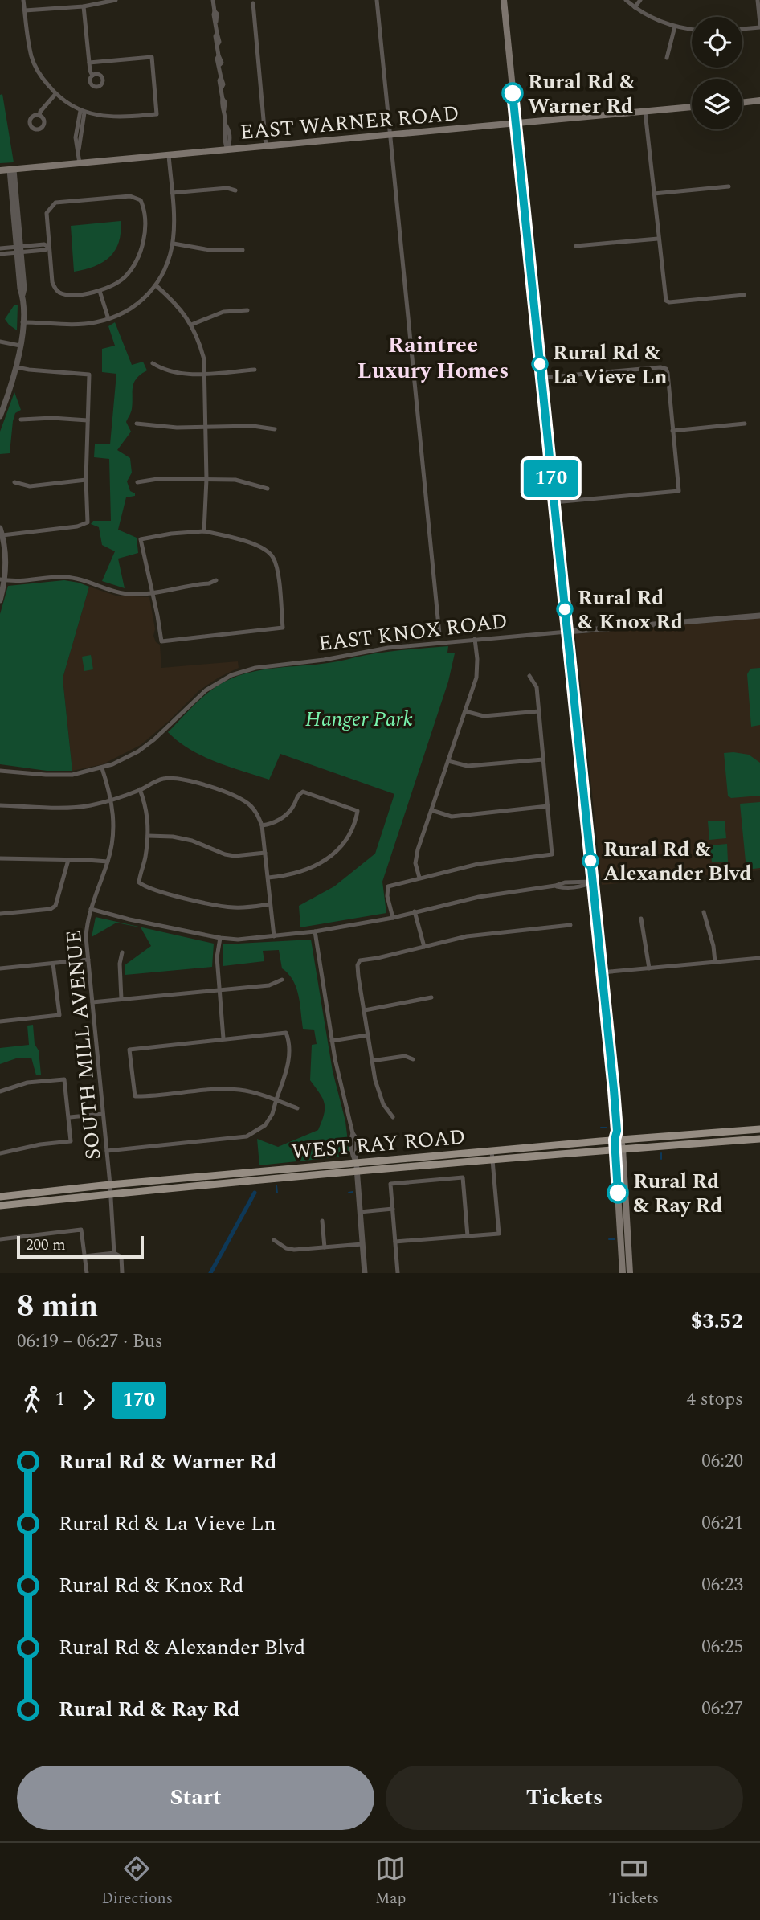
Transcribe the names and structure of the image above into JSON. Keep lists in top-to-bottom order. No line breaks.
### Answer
{"streets":{"main road":["EAST WARNER ROAD","WEST RAY ROAD"],"street":["EAST KNOX ROAD","SOUTH MILL AVENUE"]},"crossings":[["EAST KNOX ROAD","SOUTH MILL AVENUE"],["SOUTH MILL AVENUE","WEST RAY ROAD"]],"districts":["Raintree Luxury Homes"],"parks":["Hanger Park"],"places":["Rural Rd & Warner Rd","Rural Rd & La Vieve Ln","Rural Rd & Knox Rd","Rural Rd & Alexander Blvd","Rural Rd & Ray Rd"],"lines":["bus line 170"],"scale_bar":"200 m","page":{"on_map":"170","scale":"200 m","heading":["8 min","06:19 – 06:27 · Bus","$3.52"],"legs":["1","170","4 stops"],"list":[{"name":"Rural Rd & Warner Rd","value":"06:20"},{"name":"Rural Rd & La Vieve Ln","value":"06:21"},{"name":"Rural Rd & Knox Rd","value":"06:23"},{"name":"Rural Rd & Alexander Blvd","value":"06:25"},{"name":"Rural Rd & Ray Rd","value":"06:27"}],"buttons":["Start","Tickets"],"tabs":["Directions","Map","Tickets"]}}
